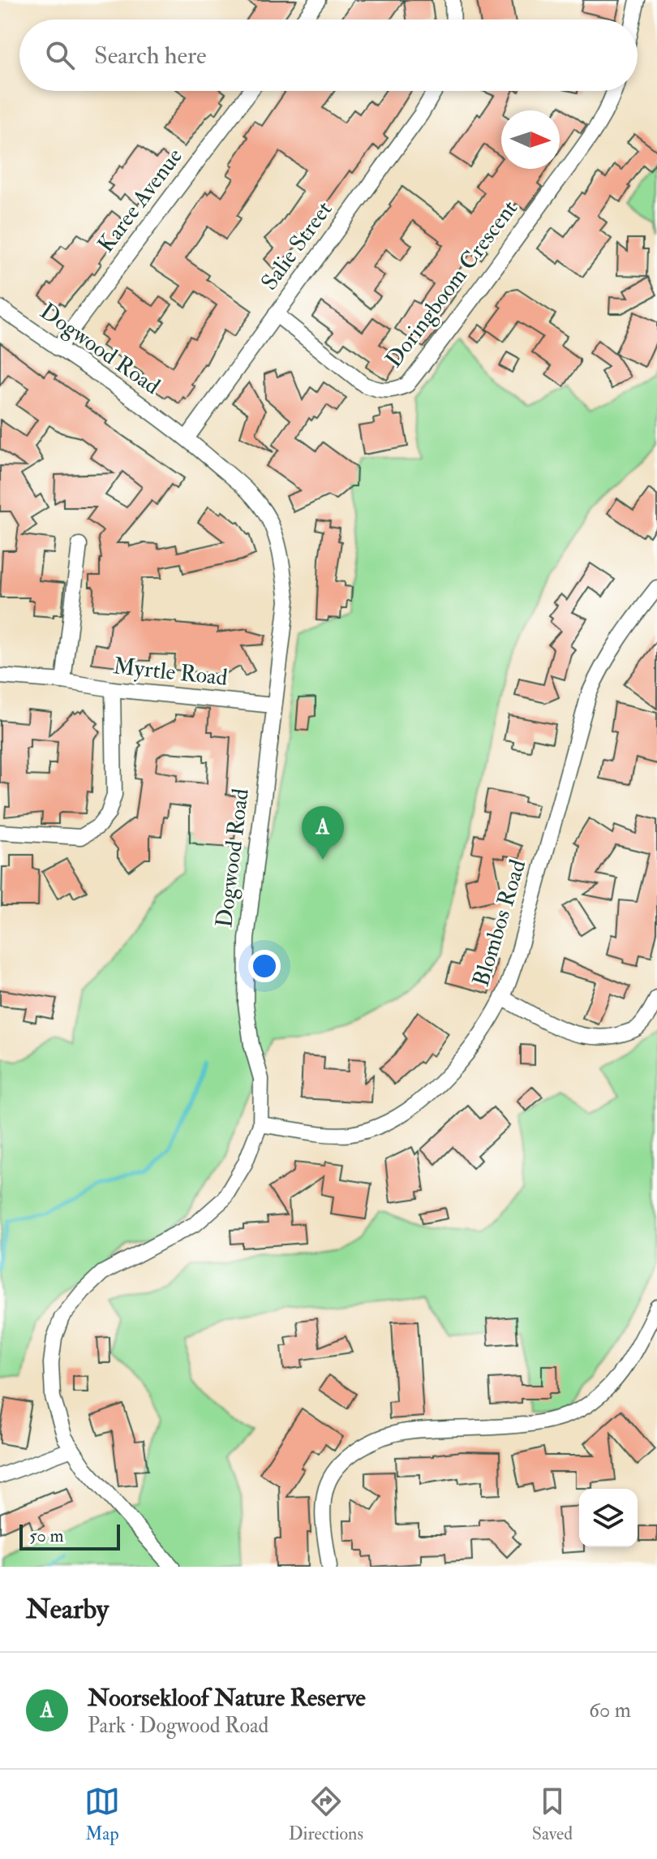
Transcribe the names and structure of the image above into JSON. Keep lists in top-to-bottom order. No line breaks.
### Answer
{"streets":{"street":["Karee Avenue","Salie Street","Doringboom Crescent","Dogwood Road","Myrtle Road","Blombos Road"]},"crossings":[["Karee Avenue","Dogwood Road"],["Salie Street","Doringboom Crescent"],["Salie Street","Dogwood Road"],["Dogwood Road","Myrtle Road"],["Dogwood Road","Blombos Road"]],"scale_bar":"50 m","north":"right","page":{"search":"Search here","pins":"A","scale":"50 m","heading":"Nearby","list":[{"mark":"A","name":"Noorsekloof Nature Reserve","note":"Park · Dogwood Road","value":"60 m"}],"nav":["Map","Directions","Saved"]}}
